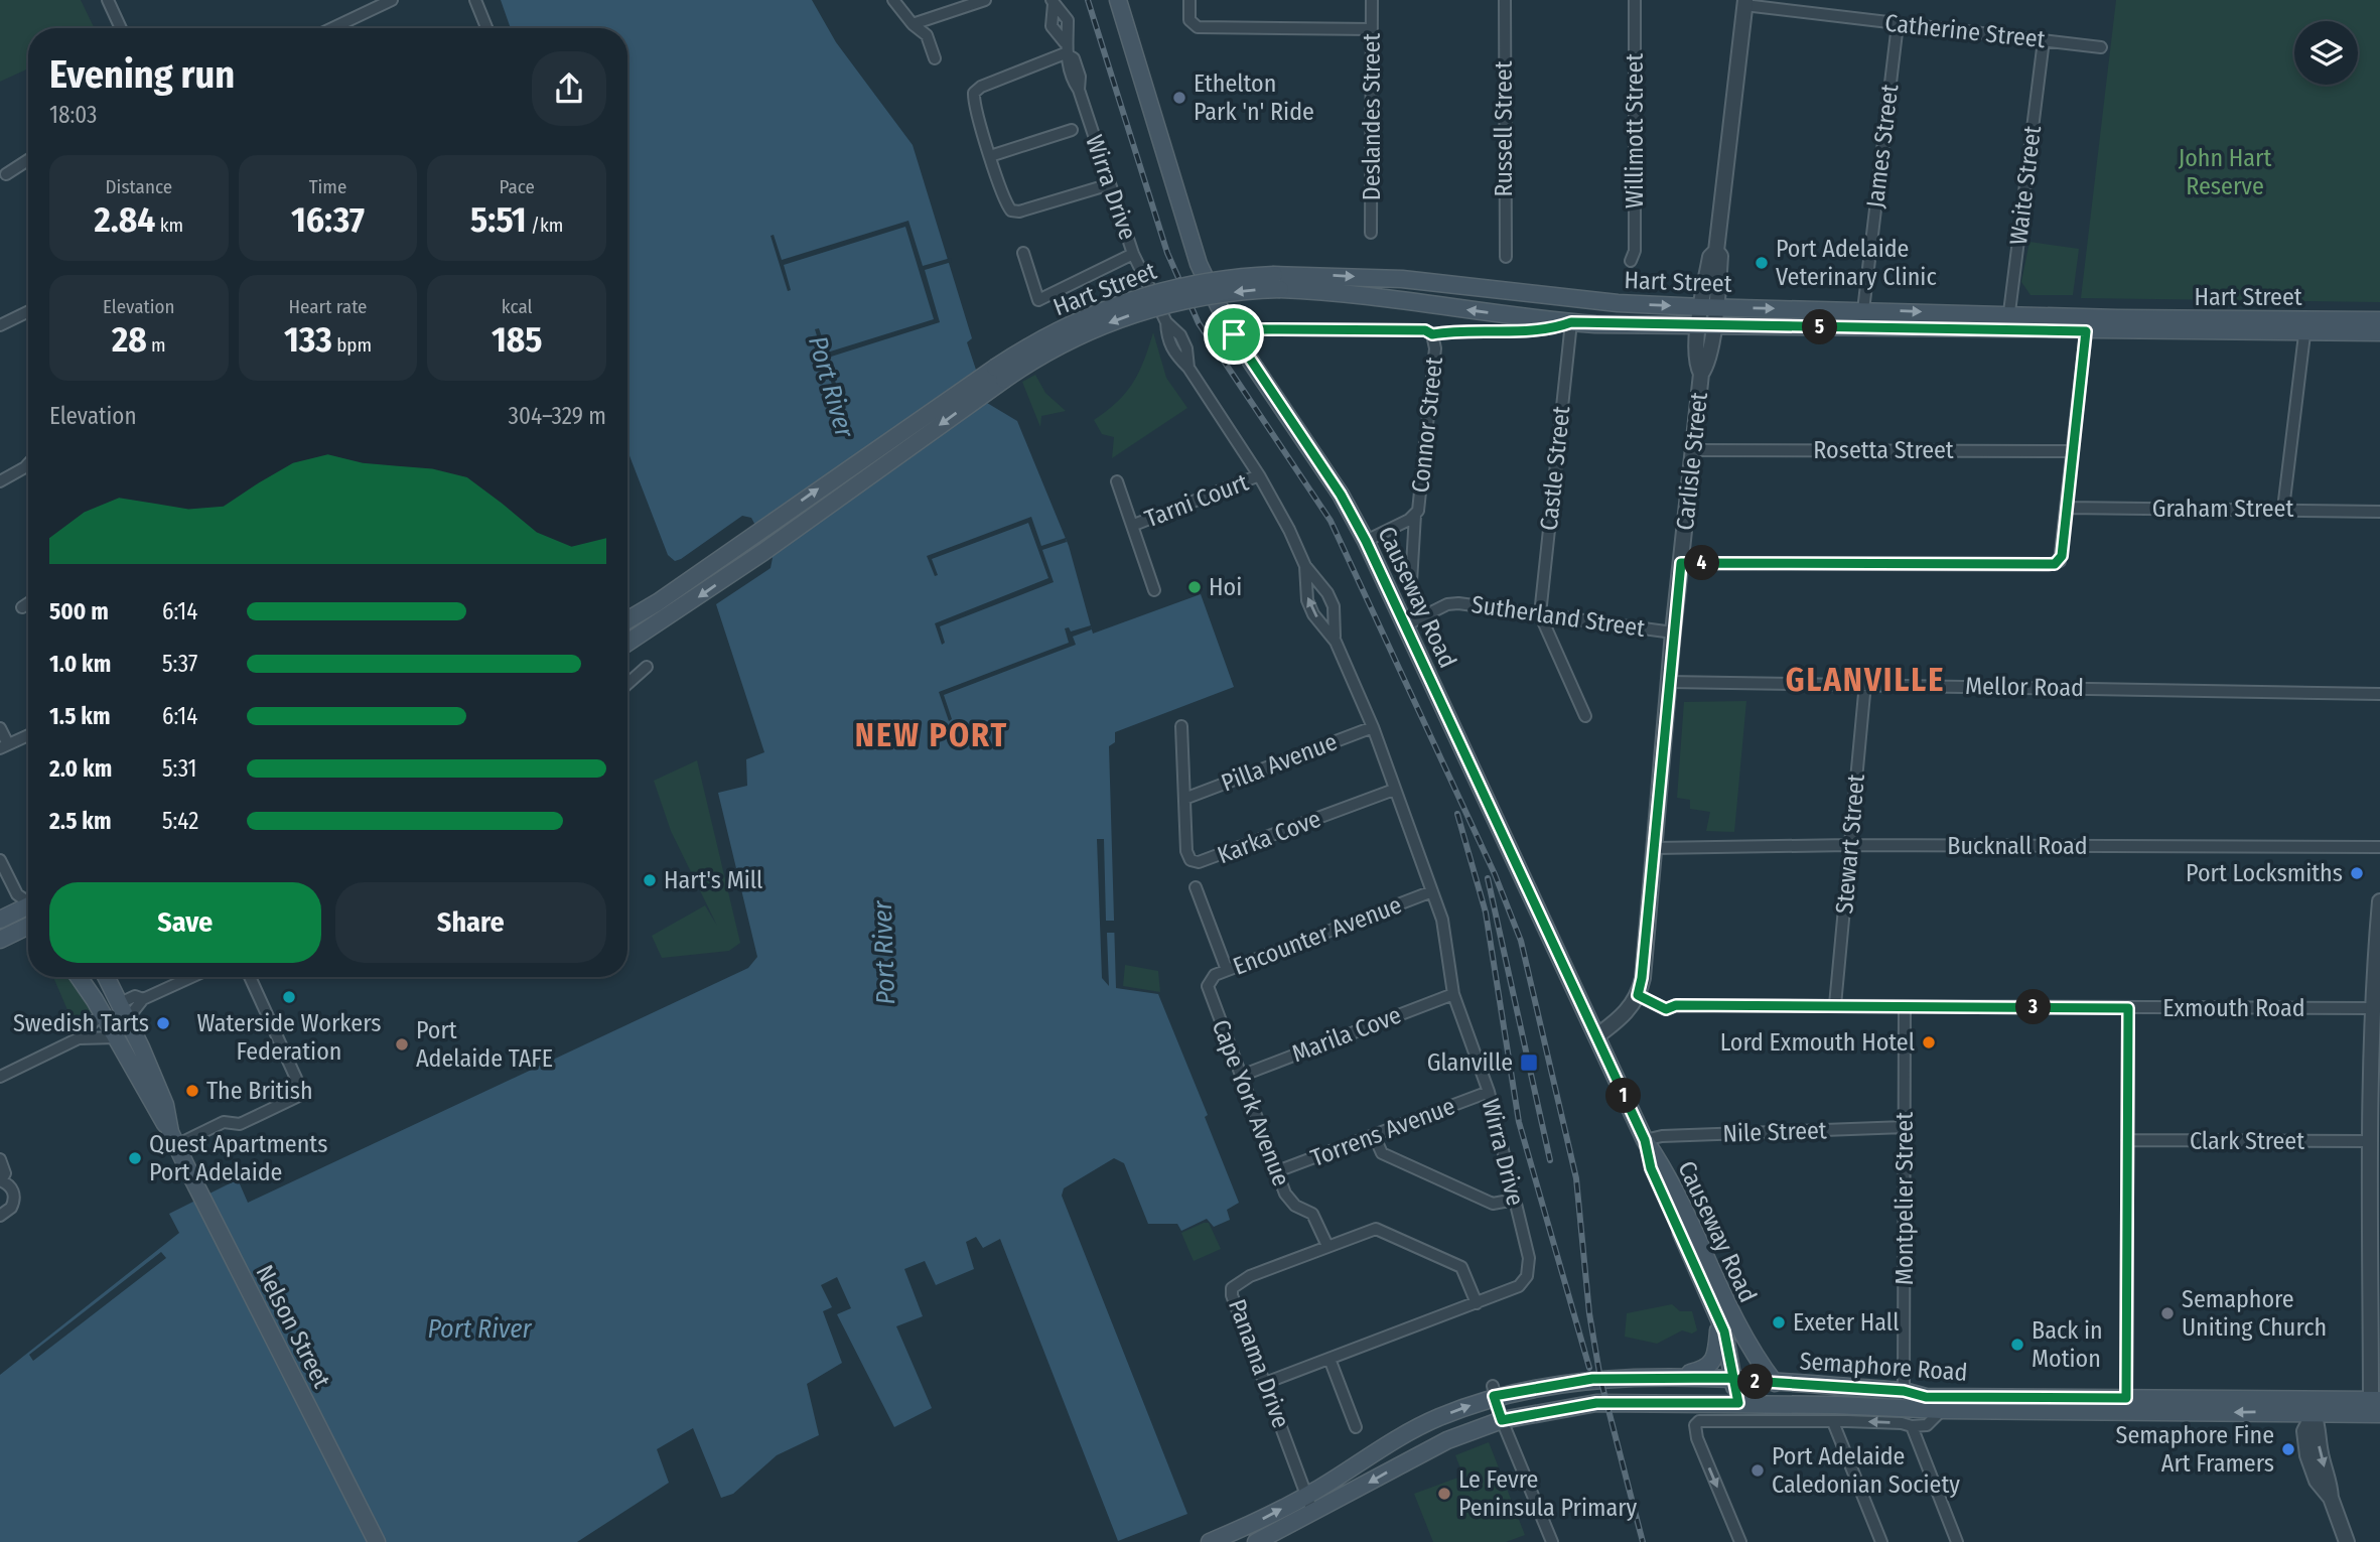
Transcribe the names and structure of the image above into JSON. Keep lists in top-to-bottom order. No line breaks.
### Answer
{"streets":{"main road":["Hart Street","Causeway Road","Nelson Street","Semaphore Road"],"street":["Catherine Street","Deslandes Street","Russell Street","Willimott Street","James Street","Waite Street","Wirra Drive","Connor Street","Rosetta Street","Carlisle Street","Castle Street","Tarni Court","Graham Street","Sutherland Street","Mellor Road","Pilla Avenue","Karka Cove","Stewart Street","Bucknall Road","Encounter Avenue","Exmouth Road","Marila Cove","Cape York Avenue","Torrens Avenue","Nile Street","Clark Street","Montpelier Street","Panama Drive"]},"crossings":[["Catherine Street","James Street"],["Catherine Street","Waite Street"],["Catherine Street","Carlisle Street"],["James Street","Hart Street"],["Waite Street","Hart Street"],["Wirra Drive","Tarni Court"],["Wirra Drive","Pilla Avenue"],["Wirra Drive","Karka Cove"],["Wirra Drive","Encounter Avenue"],["Wirra Drive","Marila Cove"],["Wirra Drive","Torrens Avenue"],["Wirra Drive","Panama Drive"],["Hart Street","Connor Street"],["Hart Street","Carlisle Street"],["Hart Street","Castle Street"],["Hart Street","Causeway Road"],["Connor Street","Causeway Road"],["Rosetta Street","Carlisle Street"],["Carlisle Street","Sutherland Street"],["Carlisle Street","Mellor Road"],["Carlisle Street","Bucknall Road"],["Carlisle Street","Exmouth Road"],["Castle Street","Sutherland Street"],["Causeway Road","Sutherland Street"],["Causeway Road","Nile Street"],["Causeway Road","Semaphore Road"],["Mellor Road","Stewart Street"],["Pilla Avenue","Karka Cove"],["Stewart Street","Bucknall Road"],["Stewart Street","Exmouth Road"],["Encounter Avenue","Cape York Avenue"],["Exmouth Road","Montpelier Street"],["Marila Cove","Cape York Avenue"],["Cape York Avenue","Torrens Avenue"],["Cape York Avenue","Panama Drive"],["Nile Street","Montpelier Street"],["Montpelier Street","Semaphore Road"],["Panama Drive","Semaphore Road"]],"districts":["GLANVILLE","NEW PORT"],"water":["Port River"],"parks":["John Hart Reserve"],"places":{"other":["Ethelton Park 'n' Ride","Port Adelaide Veterinary Clinic","Hoi","Port Locksmiths","Hart's Mill","Waterside Workers Federation","Swedish Tarts","Lord Exmouth Hotel","Port Adelaide TAFE","The British","Quest Apartments Port Adelaide","Semaphore Uniting Church","Exeter Hall","Back in Motion","Semaphore Fine Art Framers","Port Adelaide Caledonian Society","Le Fevre Peninsula Primary"],"transit":["Glanville"]},"page":{"heading":["Evening run","18:03"],"stats":[["Distance","2.84 km"],["Time","16:37"],["Pace","5:51 /km"],["Elevation","28 m"],["Heart rate","133 bpm"],["kcal","185"]],"pins":["5","4","3","1","2"],"chart":["Elevation","304–329 m"],"list":[{"name":"500 m","note":"6:14"},{"name":"1.0 km","note":"5:37"},{"name":"1.5 km","note":"6:14"},{"name":"2.0 km","note":"5:31"},{"name":"2.5 km","note":"5:42"}],"buttons":["Save","Share"]}}
